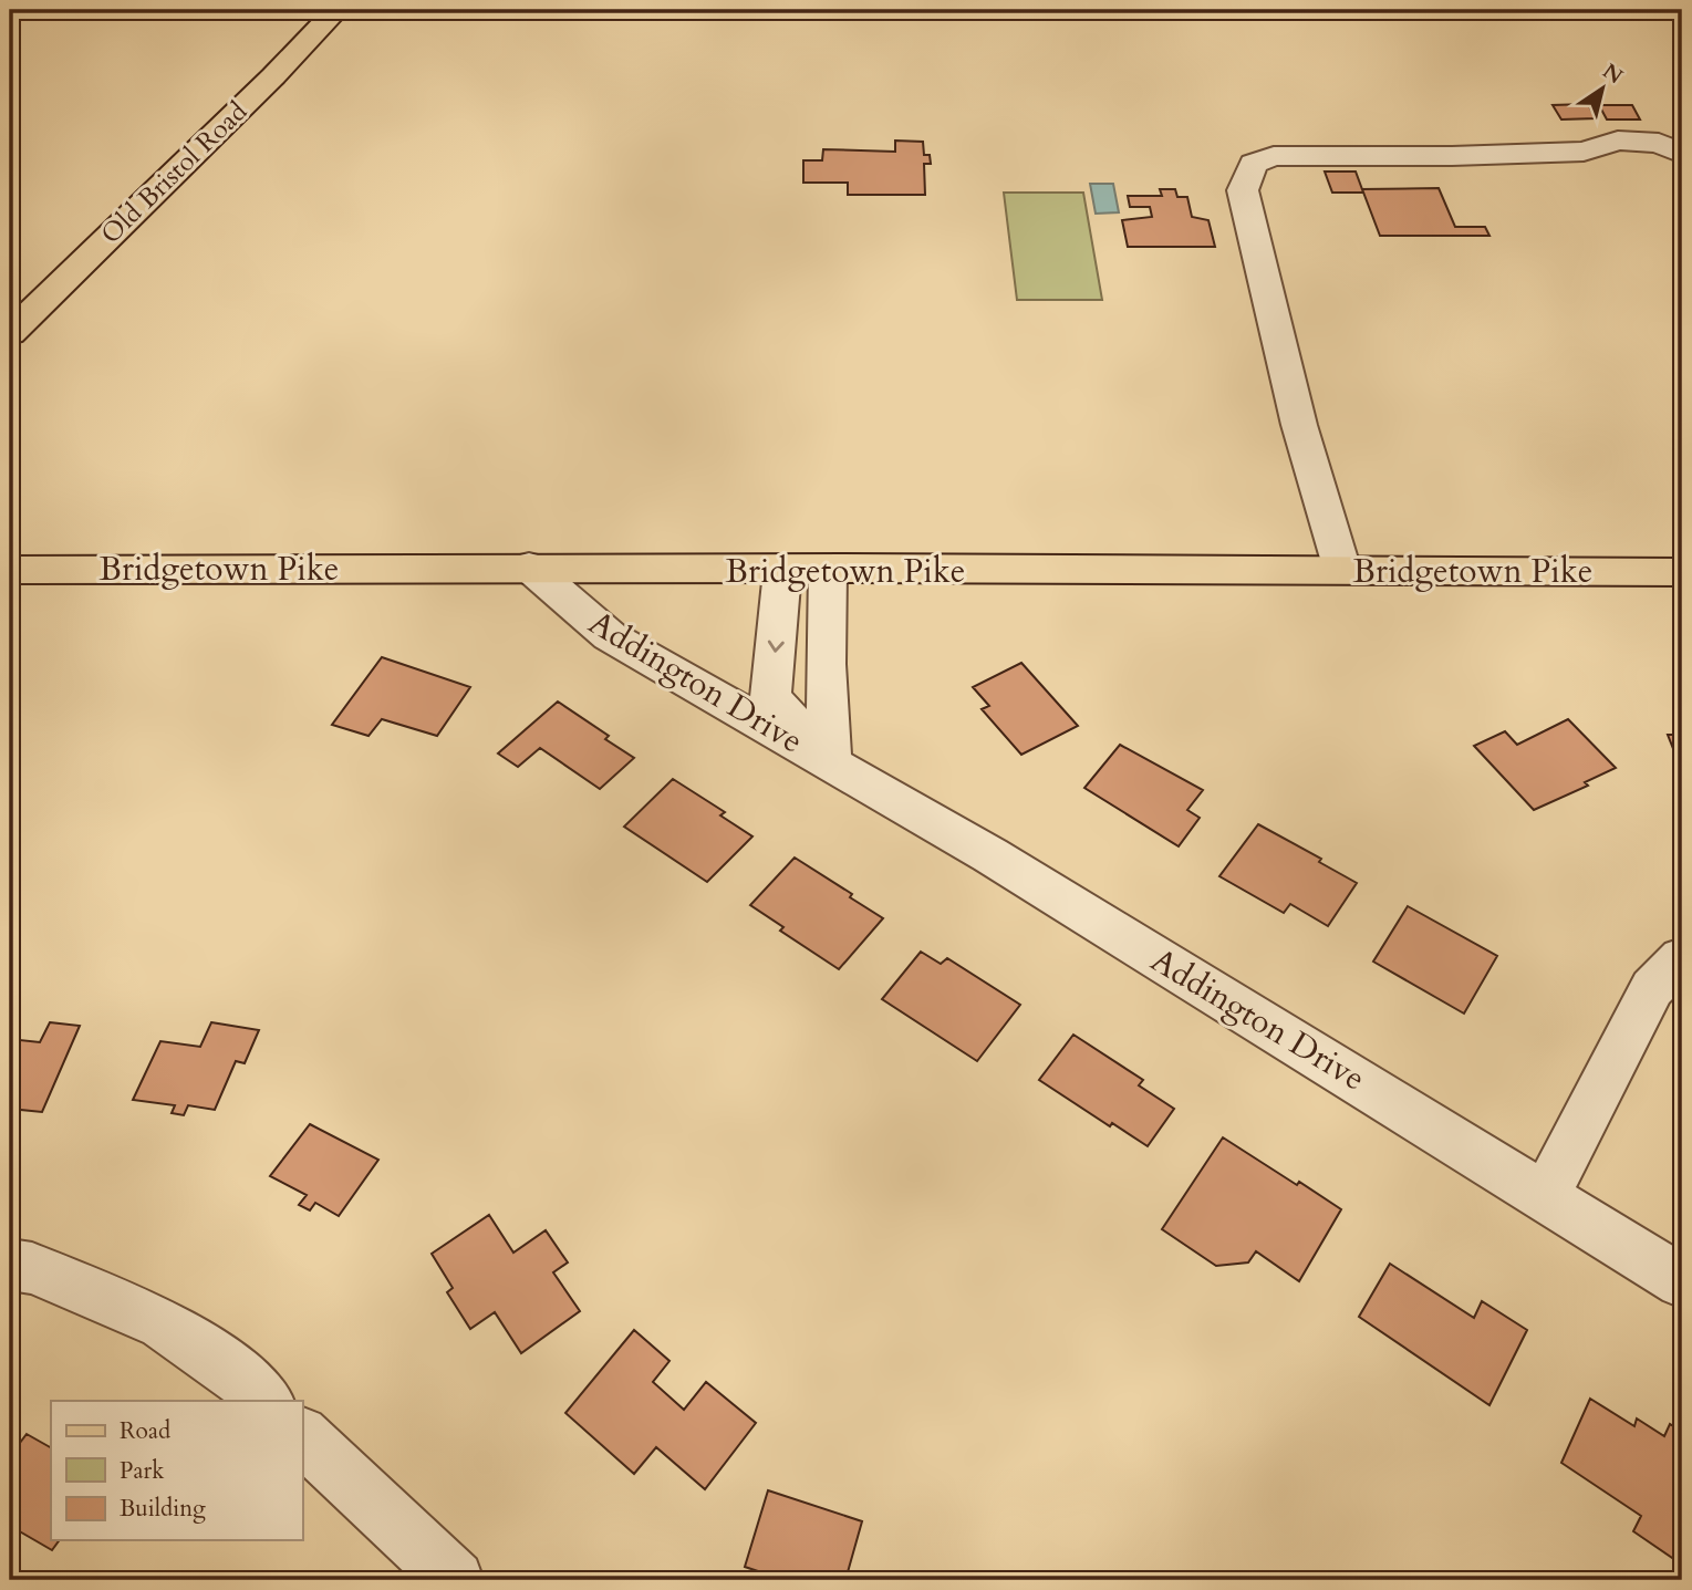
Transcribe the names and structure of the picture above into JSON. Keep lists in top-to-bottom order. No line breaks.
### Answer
{"streets":{"main road":["Old Bristol Road","Bridgetown Pike"],"street":["Addington Drive"]},"crossings":[["Bridgetown Pike","Addington Drive"]],"legend":["Road","Park","Building"],"north":"top right"}
